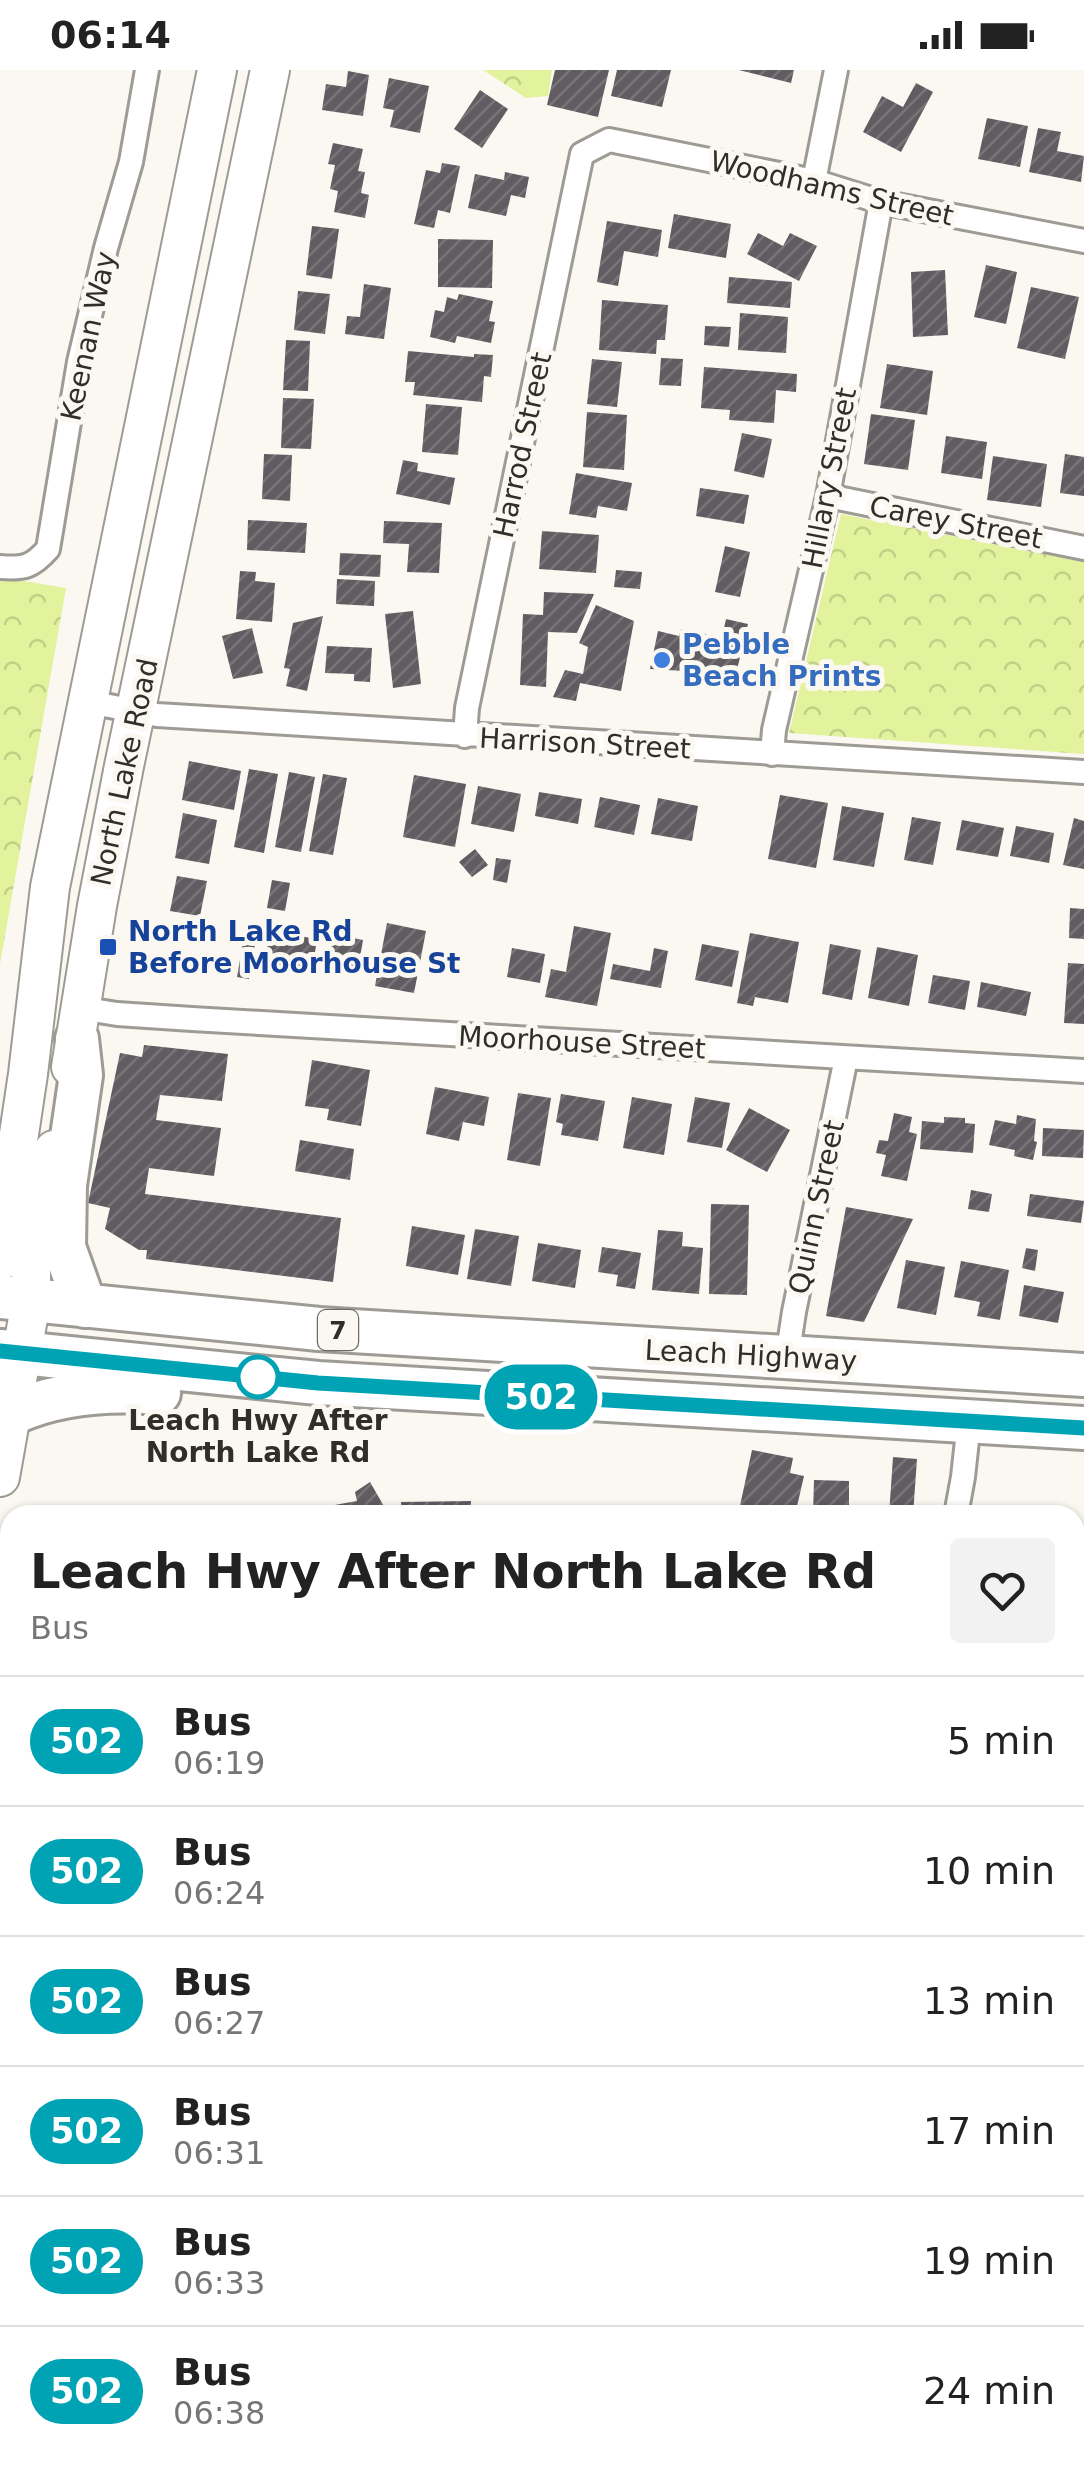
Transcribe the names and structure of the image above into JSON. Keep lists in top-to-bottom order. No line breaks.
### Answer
{"streets":{"highway":["7","Leach Highway"],"main road":["North Lake Road"],"street":["Woodhams Street","Keenan Way","Harrod Street","Hillary Street","Carey Street","Harrison Street","Moorhouse Street","Quinn Street"]},"crossings":[["Woodhams Street","Harrod Street"],["Woodhams Street","Hillary Street"],["Harrod Street","Harrison Street"],["Hillary Street","Carey Street"],["Hillary Street","Harrison Street"],["Harrison Street","North Lake Road"],["North Lake Road","Moorhouse Street"],["North Lake Road","Leach Highway"],["Moorhouse Street","Quinn Street"],["Quinn Street","Leach Highway"]],"places":{"other":["Pebble Beach Prints","Leach Hwy After North Lake Rd"],"transit":["North Lake Rd Before Moorhouse St"]},"lines":["bus line 502"],"page":{"status":"06:14","on_map":"502","heading":["Leach Hwy After North Lake Rd","Bus"],"list":[{"mark":"502","name":"Bus","note":"06:19","value":"5 min"},{"mark":"502","name":"Bus","note":"06:24","value":"10 min"},{"mark":"502","name":"Bus","note":"06:27","value":"13 min"},{"mark":"502","name":"Bus","note":"06:31","value":"17 min"},{"mark":"502","name":"Bus","note":"06:33","value":"19 min"},{"mark":"502","name":"Bus","note":"06:38","value":"24 min"}]}}
